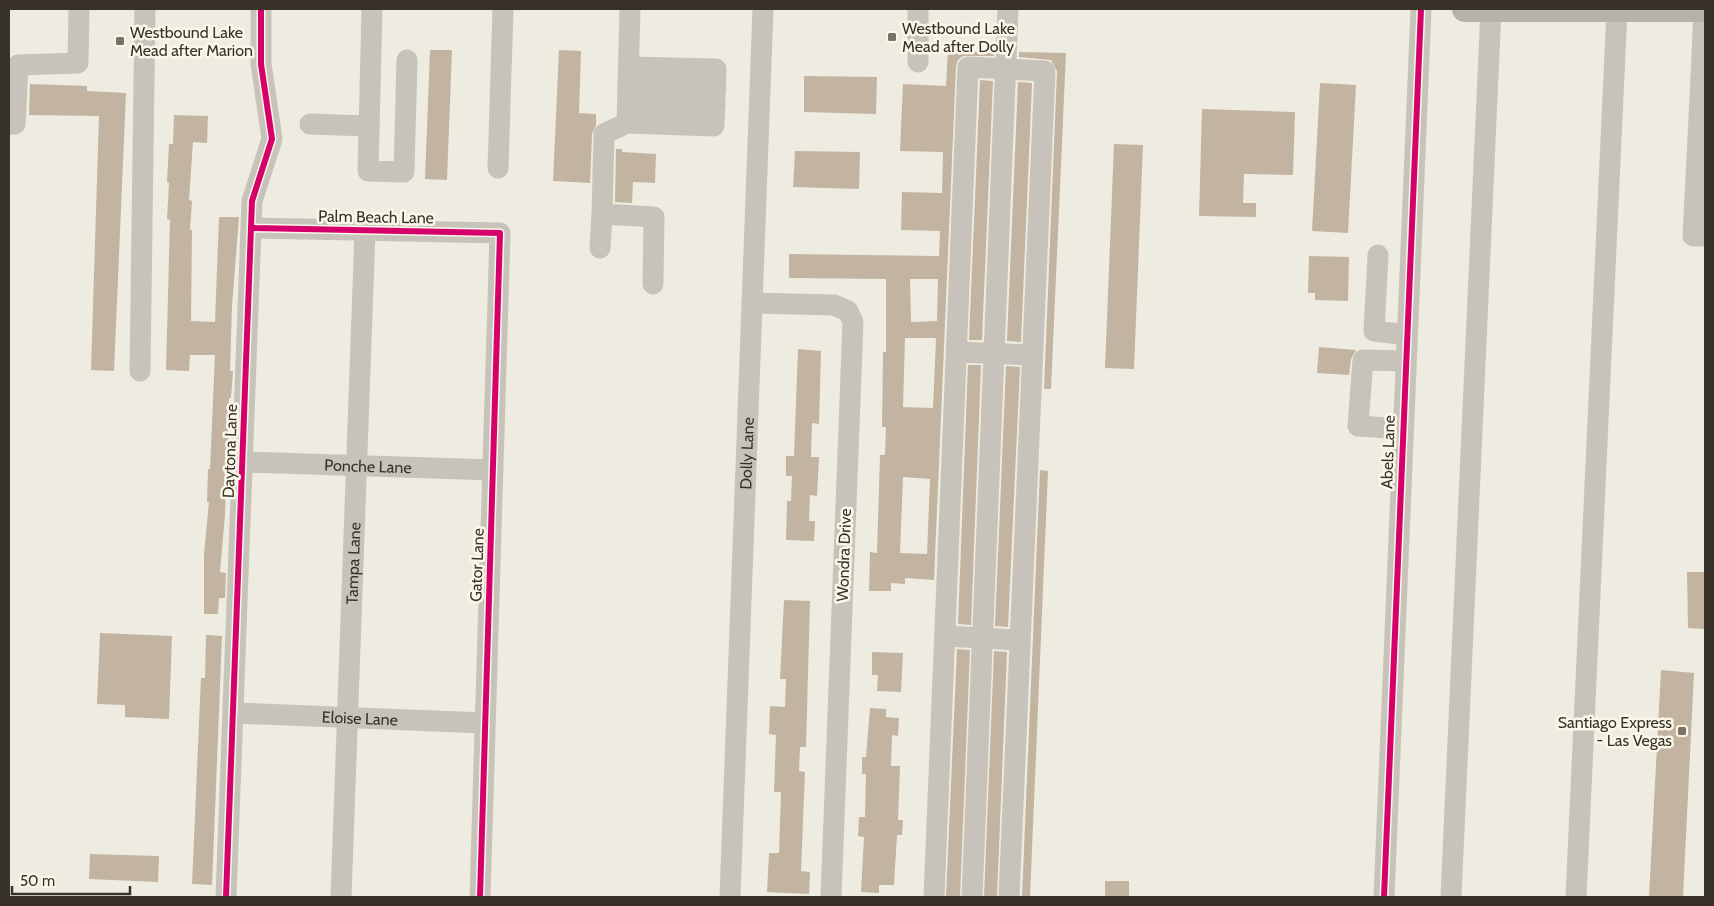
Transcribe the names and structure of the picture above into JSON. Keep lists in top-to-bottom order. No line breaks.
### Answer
{"streets":{"street":["Palm Beach Lane","Daytona Lane","Abels Lane","Dolly Lane","Ponche Lane","Wondra Drive","Tampa Lane","Gator Lane","Eloise Lane"]},"crossings":[["Palm Beach Lane","Daytona Lane"],["Palm Beach Lane","Tampa Lane"],["Palm Beach Lane","Gator Lane"],["Daytona Lane","Ponche Lane"],["Daytona Lane","Eloise Lane"],["Dolly Lane","Wondra Drive"],["Ponche Lane","Tampa Lane"],["Ponche Lane","Gator Lane"],["Tampa Lane","Eloise Lane"],["Gator Lane","Eloise Lane"]],"places":{"transit":["Westbound Lake Mead after Dolly","Westbound Lake Mead after Marion","Santiago Express - Las Vegas"]},"scale_bar":"50 m"}
